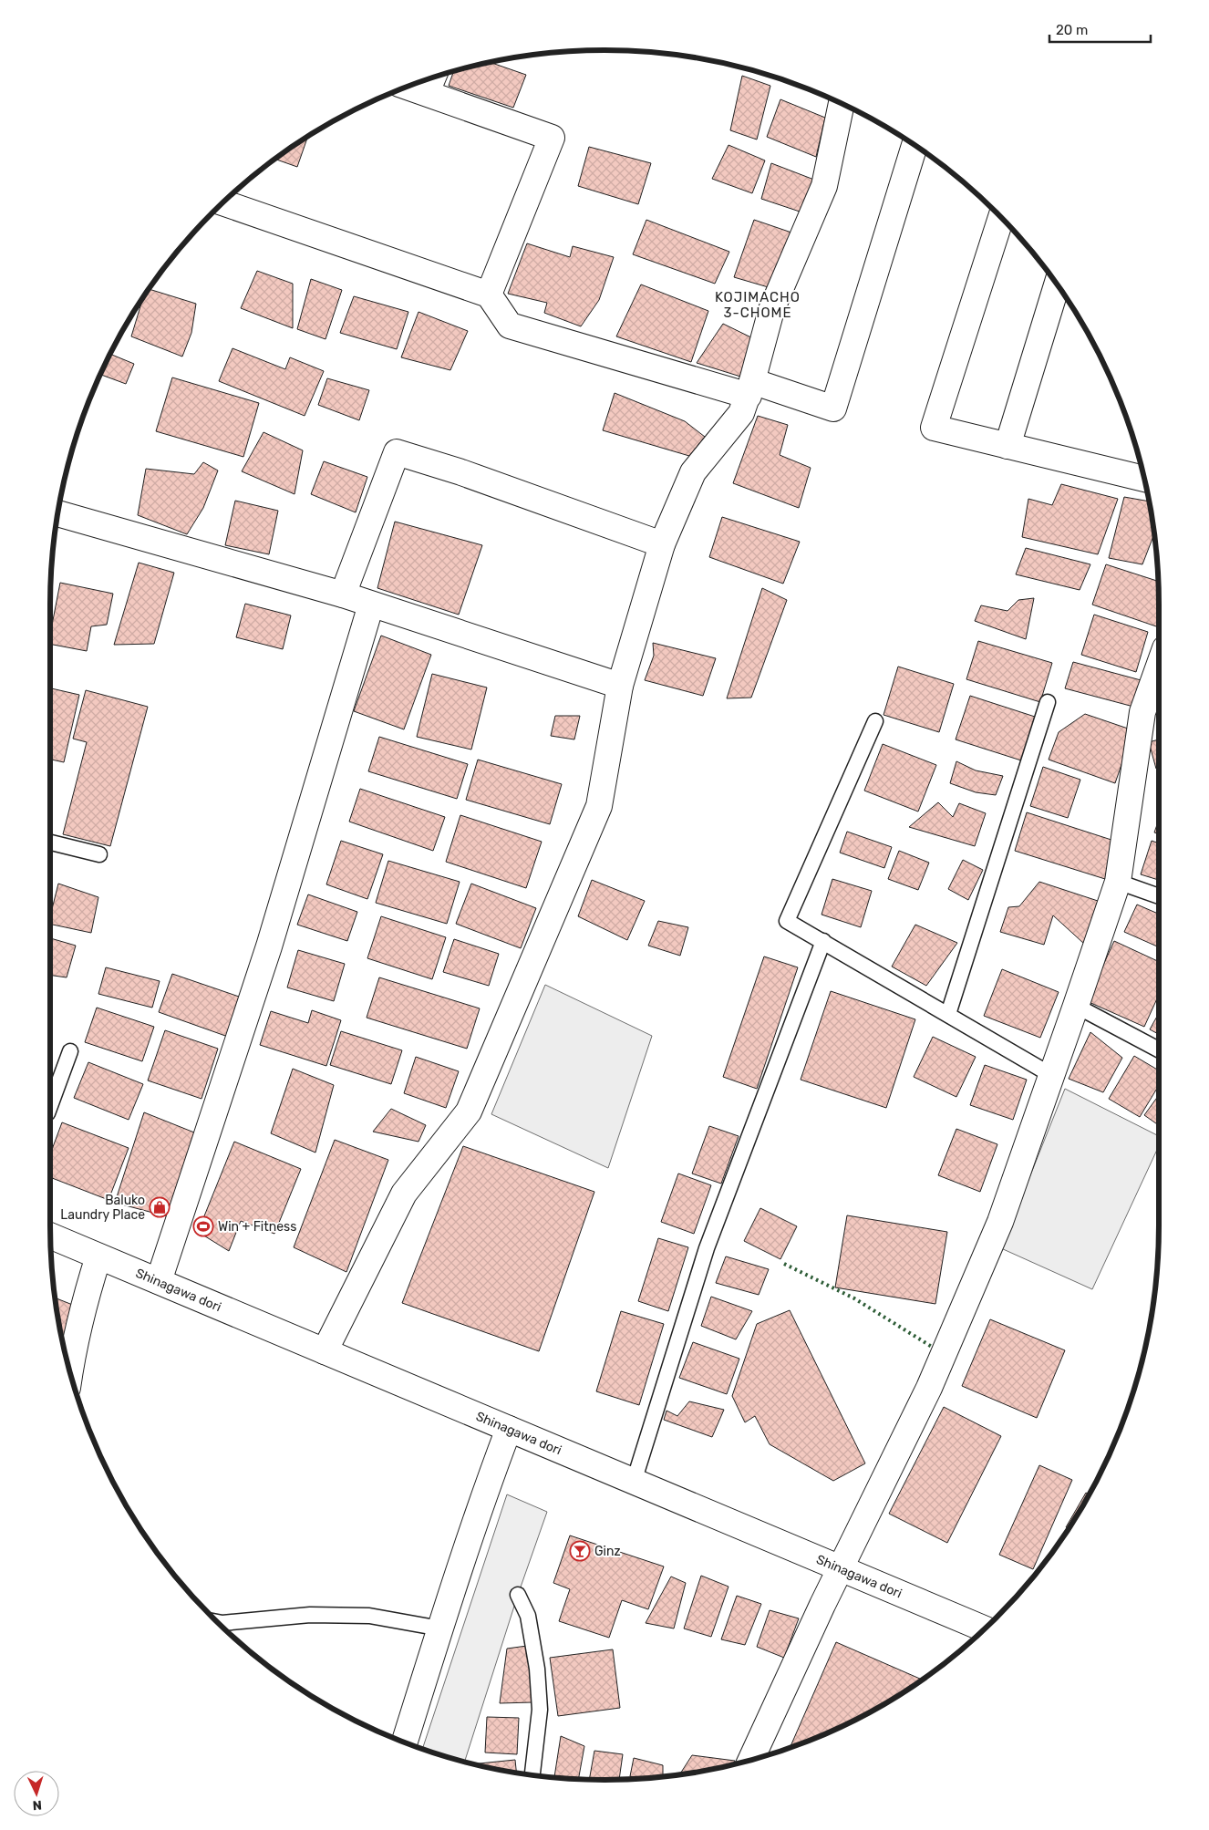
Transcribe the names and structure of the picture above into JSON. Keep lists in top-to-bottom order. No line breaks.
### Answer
{"streets":{"street":["Shinagawa dori"]},"districts":["KOJIMACHO 3-CHOME"],"places":{"shop":["Baluko Laundry Place"],"sports":["Win + Fitness"],"bar":["Ginz"]},"scale_bar":"20 m","north":"bottom"}
